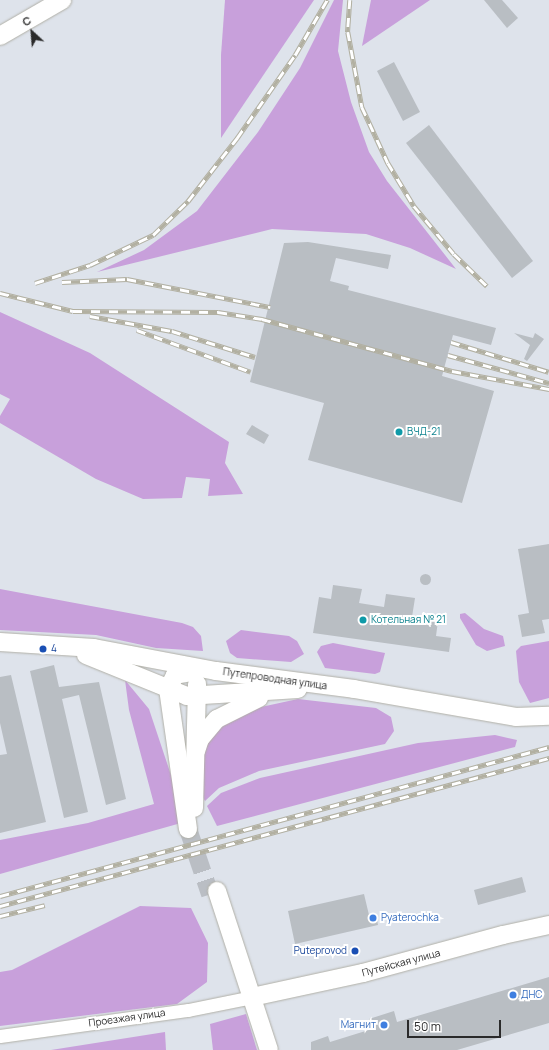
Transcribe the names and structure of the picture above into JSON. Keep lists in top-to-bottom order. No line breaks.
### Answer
{"streets":{"main road":["Путепроводная улица","Путейская улица"],"street":["Проезжая улица"]},"crossings":[["Путейская улица","Проезжая улица"]],"places":["ВЧД-21","Котельная № 21","4","Pyaterochka","Puteprovod","ДНС","Магнит"],"scale_bar":"50 m","north":"top left"}
